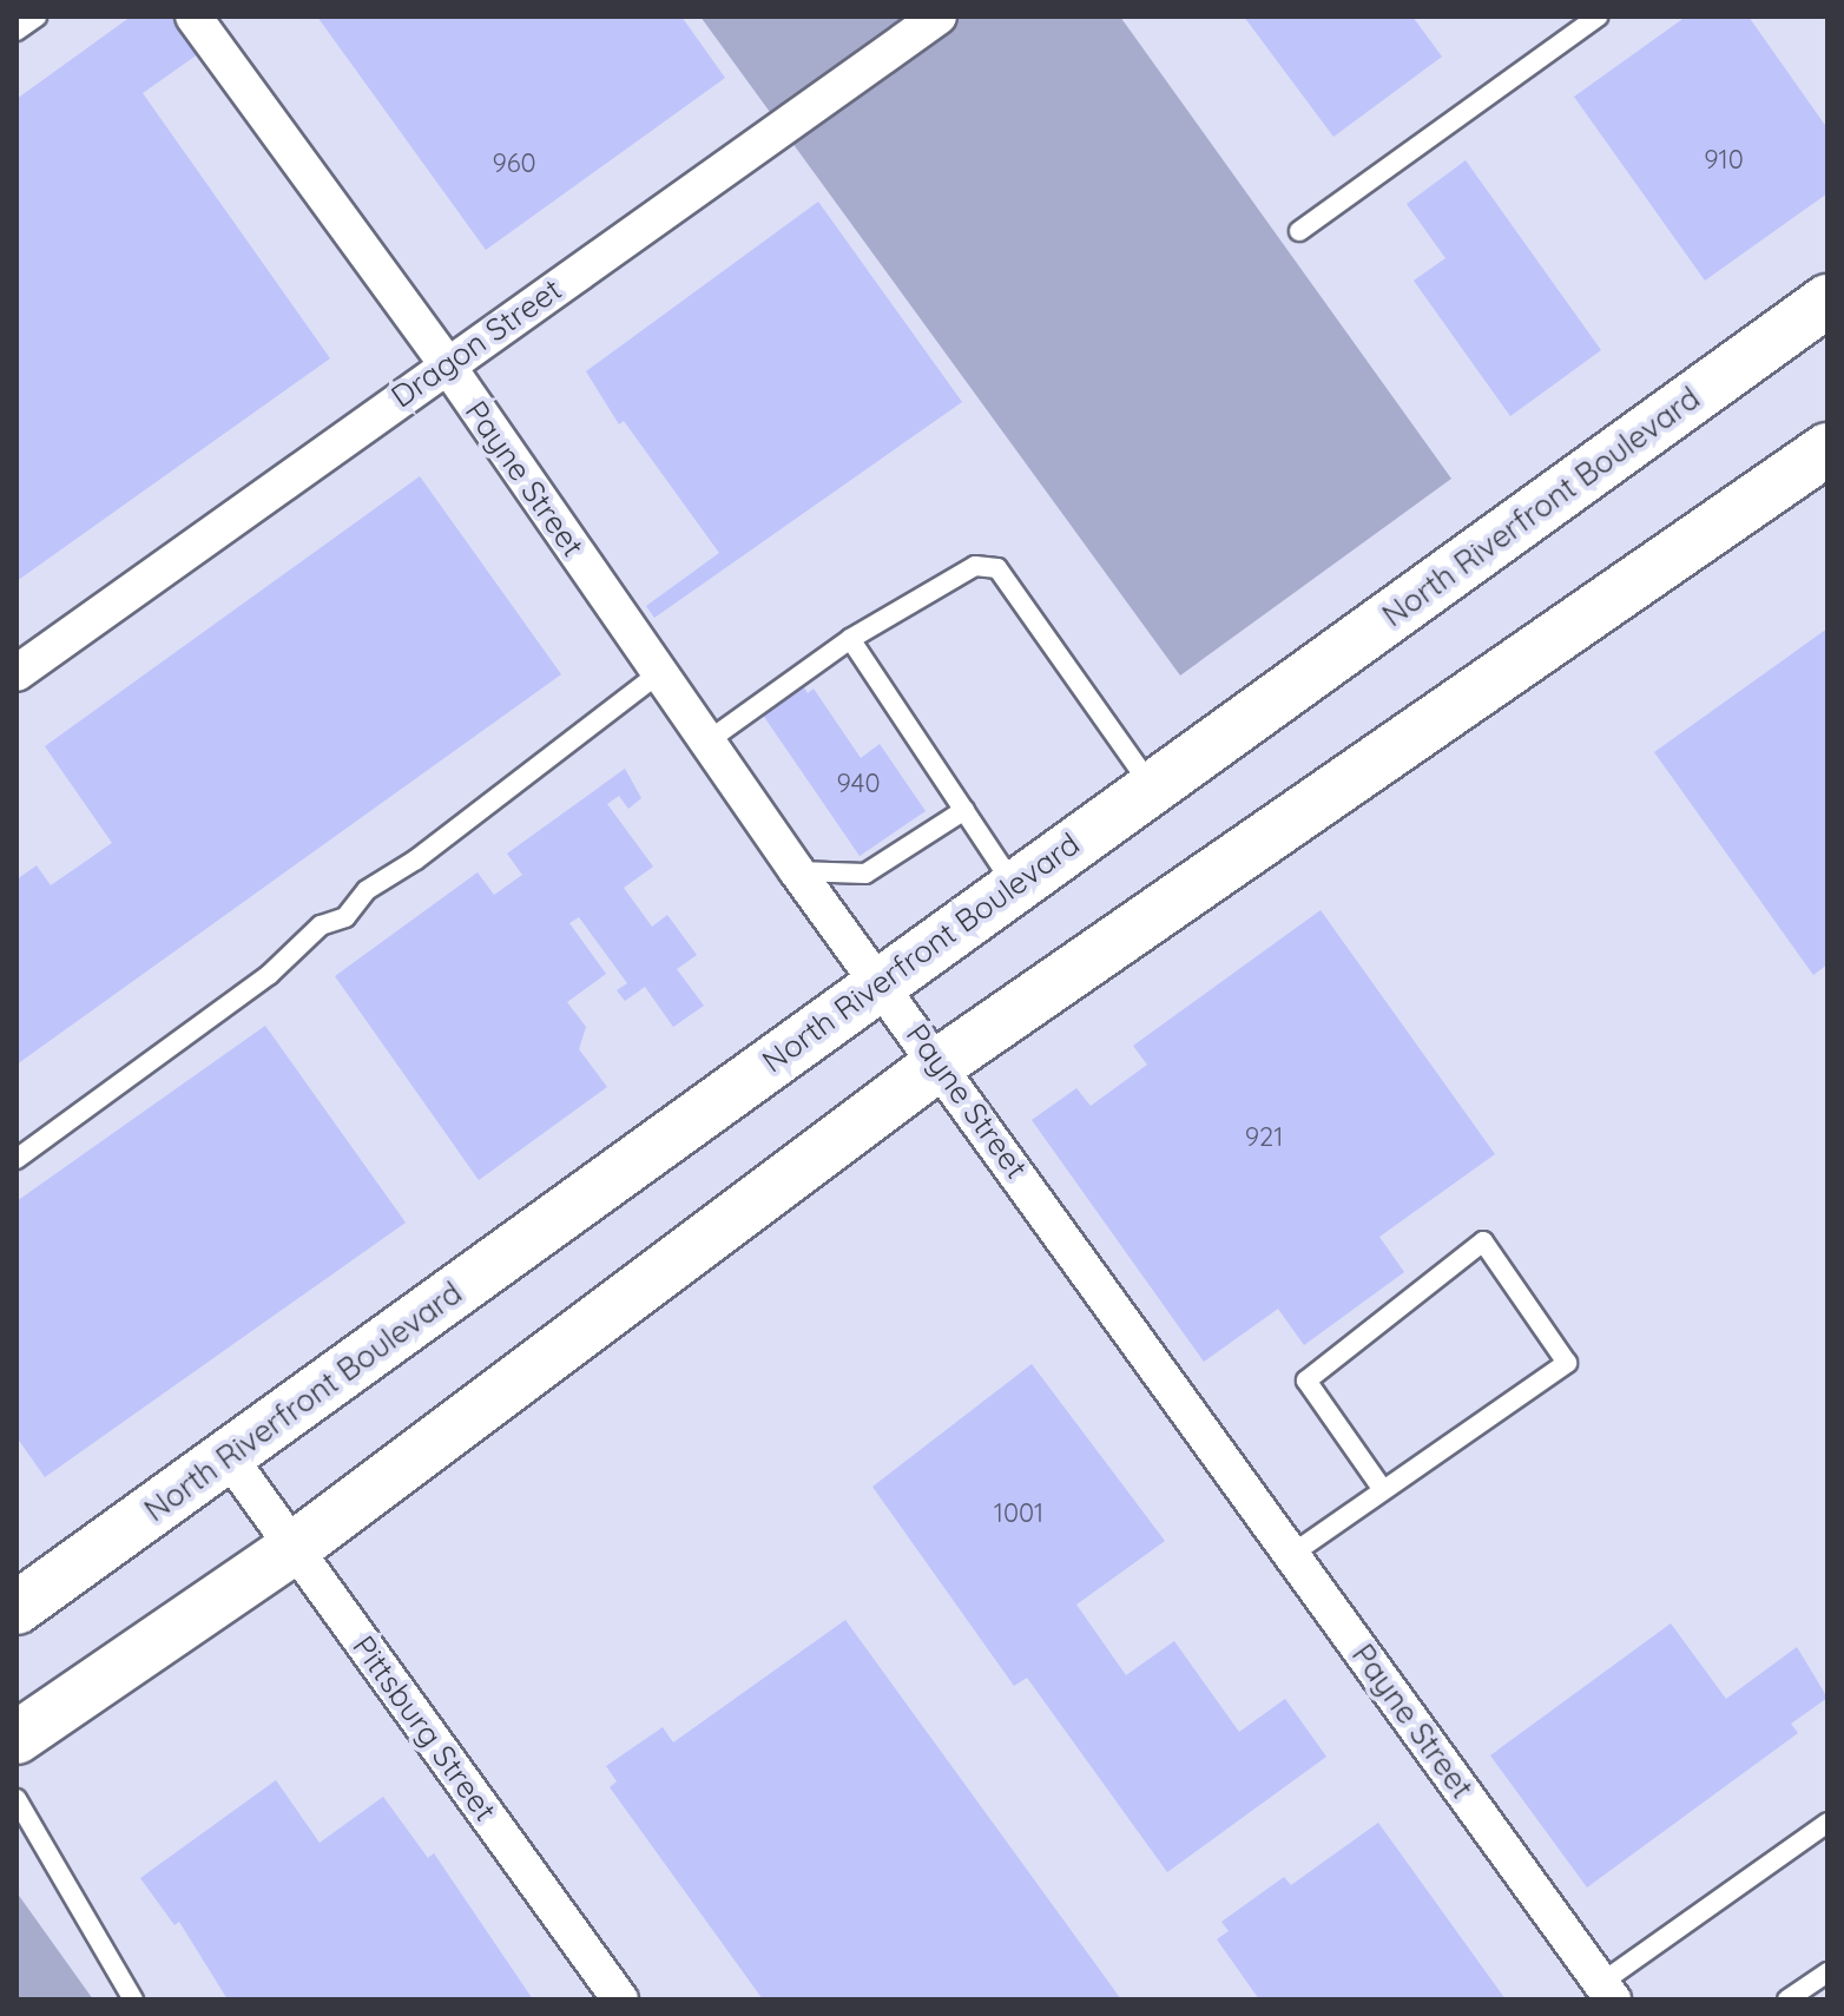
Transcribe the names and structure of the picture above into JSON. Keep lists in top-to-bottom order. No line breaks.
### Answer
{"streets":{"main road":["North Riverfront Boulevard"],"street":["Dragon Street","Payne Street","Pittsburg Street"]},"crossings":[["Dragon Street","Payne Street"],["Payne Street","North Riverfront Boulevard"],["North Riverfront Boulevard","Pittsburg Street"]],"house_numbers":["910","960","940","921","1001"]}
